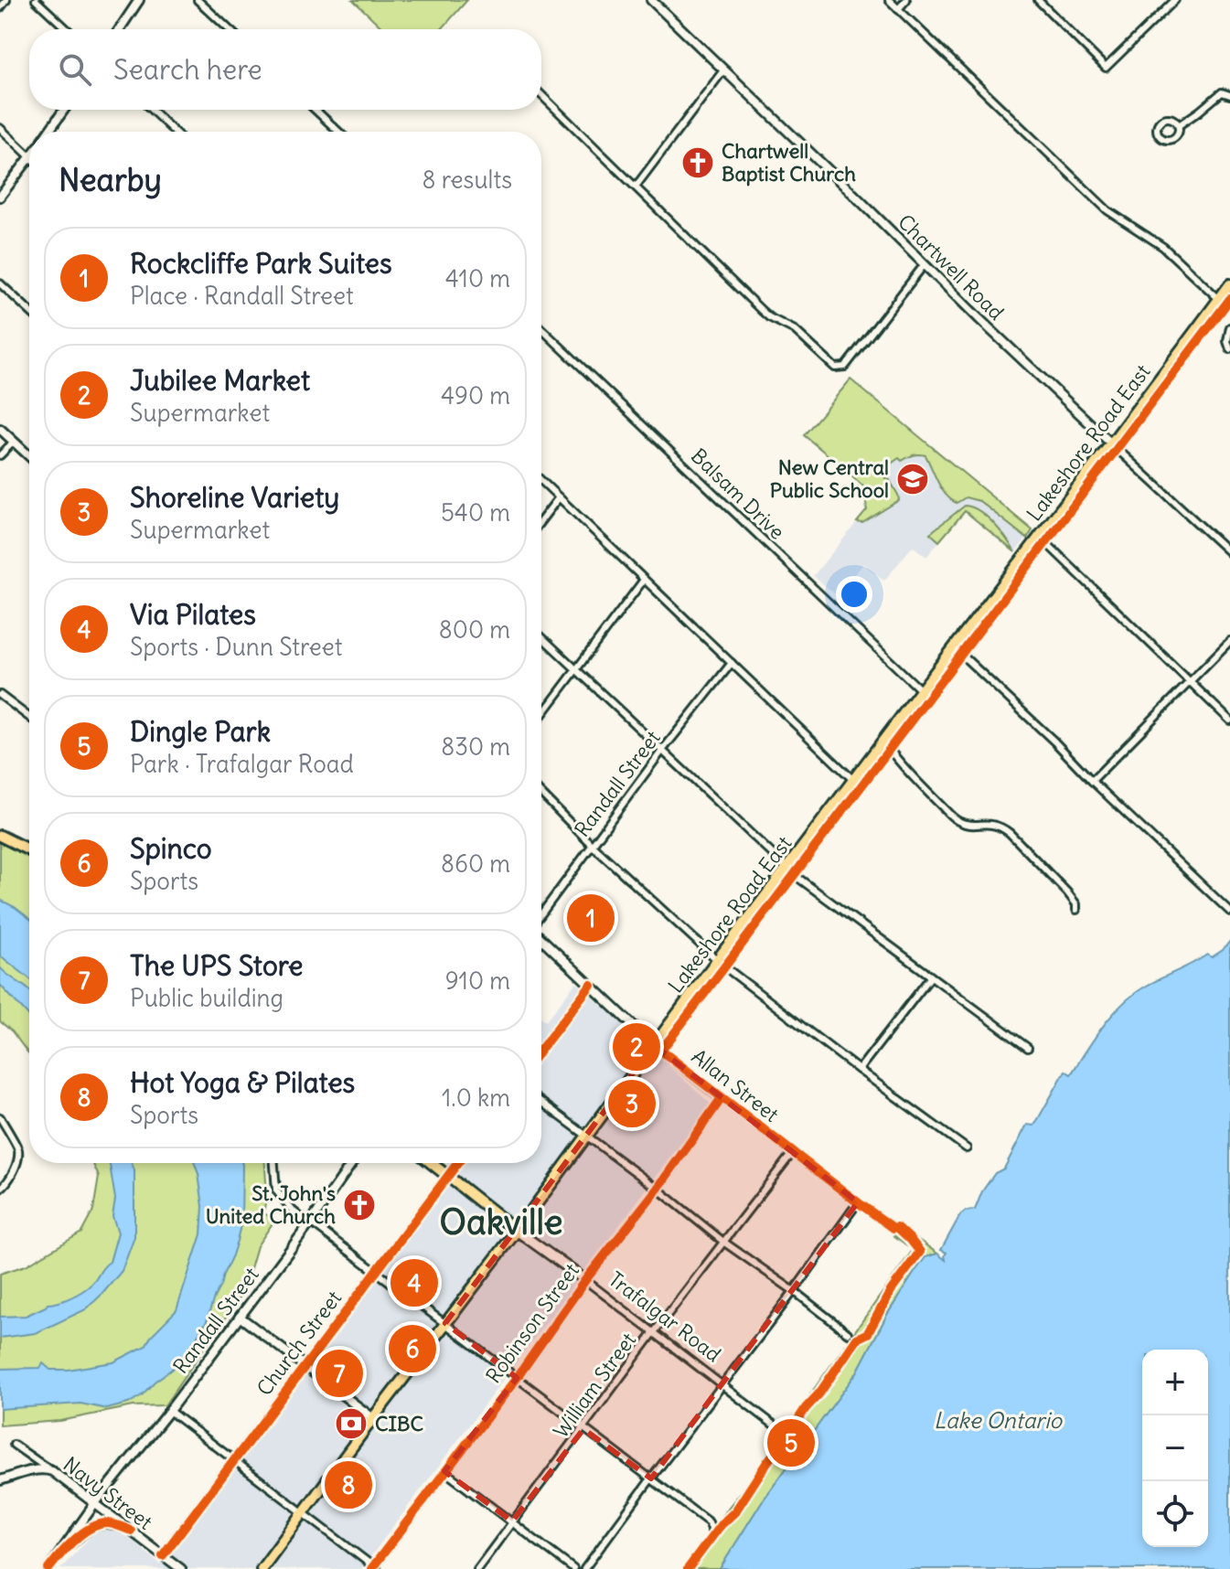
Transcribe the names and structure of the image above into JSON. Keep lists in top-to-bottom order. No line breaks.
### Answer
{"streets":{"main road":["Lakeshore Road East","Trafalgar Road"],"street":["Chartwell Road","Balsam Drive","Randall Street","Allan Street","Robinson Street","Church Street","William Street","Navy Street"]},"crossings":[["Chartwell Road","Lakeshore Road East"],["Lakeshore Road East","Balsam Drive"],["Lakeshore Road East","Allan Street"],["Lakeshore Road East","Trafalgar Road"],["Randall Street","Navy Street"],["Allan Street","Robinson Street"],["Allan Street","William Street"],["Trafalgar Road","Robinson Street"],["Trafalgar Road","Church Street"],["Trafalgar Road","William Street"],["Church Street","Navy Street"]],"districts":["Oakville"],"water":["Lake Ontario"],"places":{"church":["Chartwell Baptist Church","St. John's United Church"],"school or university":["New Central Public School"],"bank":["CIBC"]},"page":{"search":"Search here","heading":["Nearby","8 results"],"list":[{"mark":"1","name":"Rockcliffe Park Suites","note":"Place · Randall Street","value":"410 m"},{"mark":"2","name":"Jubilee Market","note":"Supermarket","value":"490 m"},{"mark":"3","name":"Shoreline Variety","note":"Supermarket","value":"540 m"},{"mark":"4","name":"Via Pilates","note":"Sports · Dunn Street","value":"800 m"},{"mark":"5","name":"Dingle Park","note":"Park · Trafalgar Road","value":"830 m"},{"mark":"6","name":"Spinco","note":"Sports","value":"860 m"},{"mark":"7","name":"The UPS Store","note":"Public building","value":"910 m"},{"mark":"8","name":"Hot Yoga & Pilates","note":"Sports","value":"1.0 km"}],"pins":["1","2","3","4","6","7","5","8"],"map_buttons":["+","−"]}}
